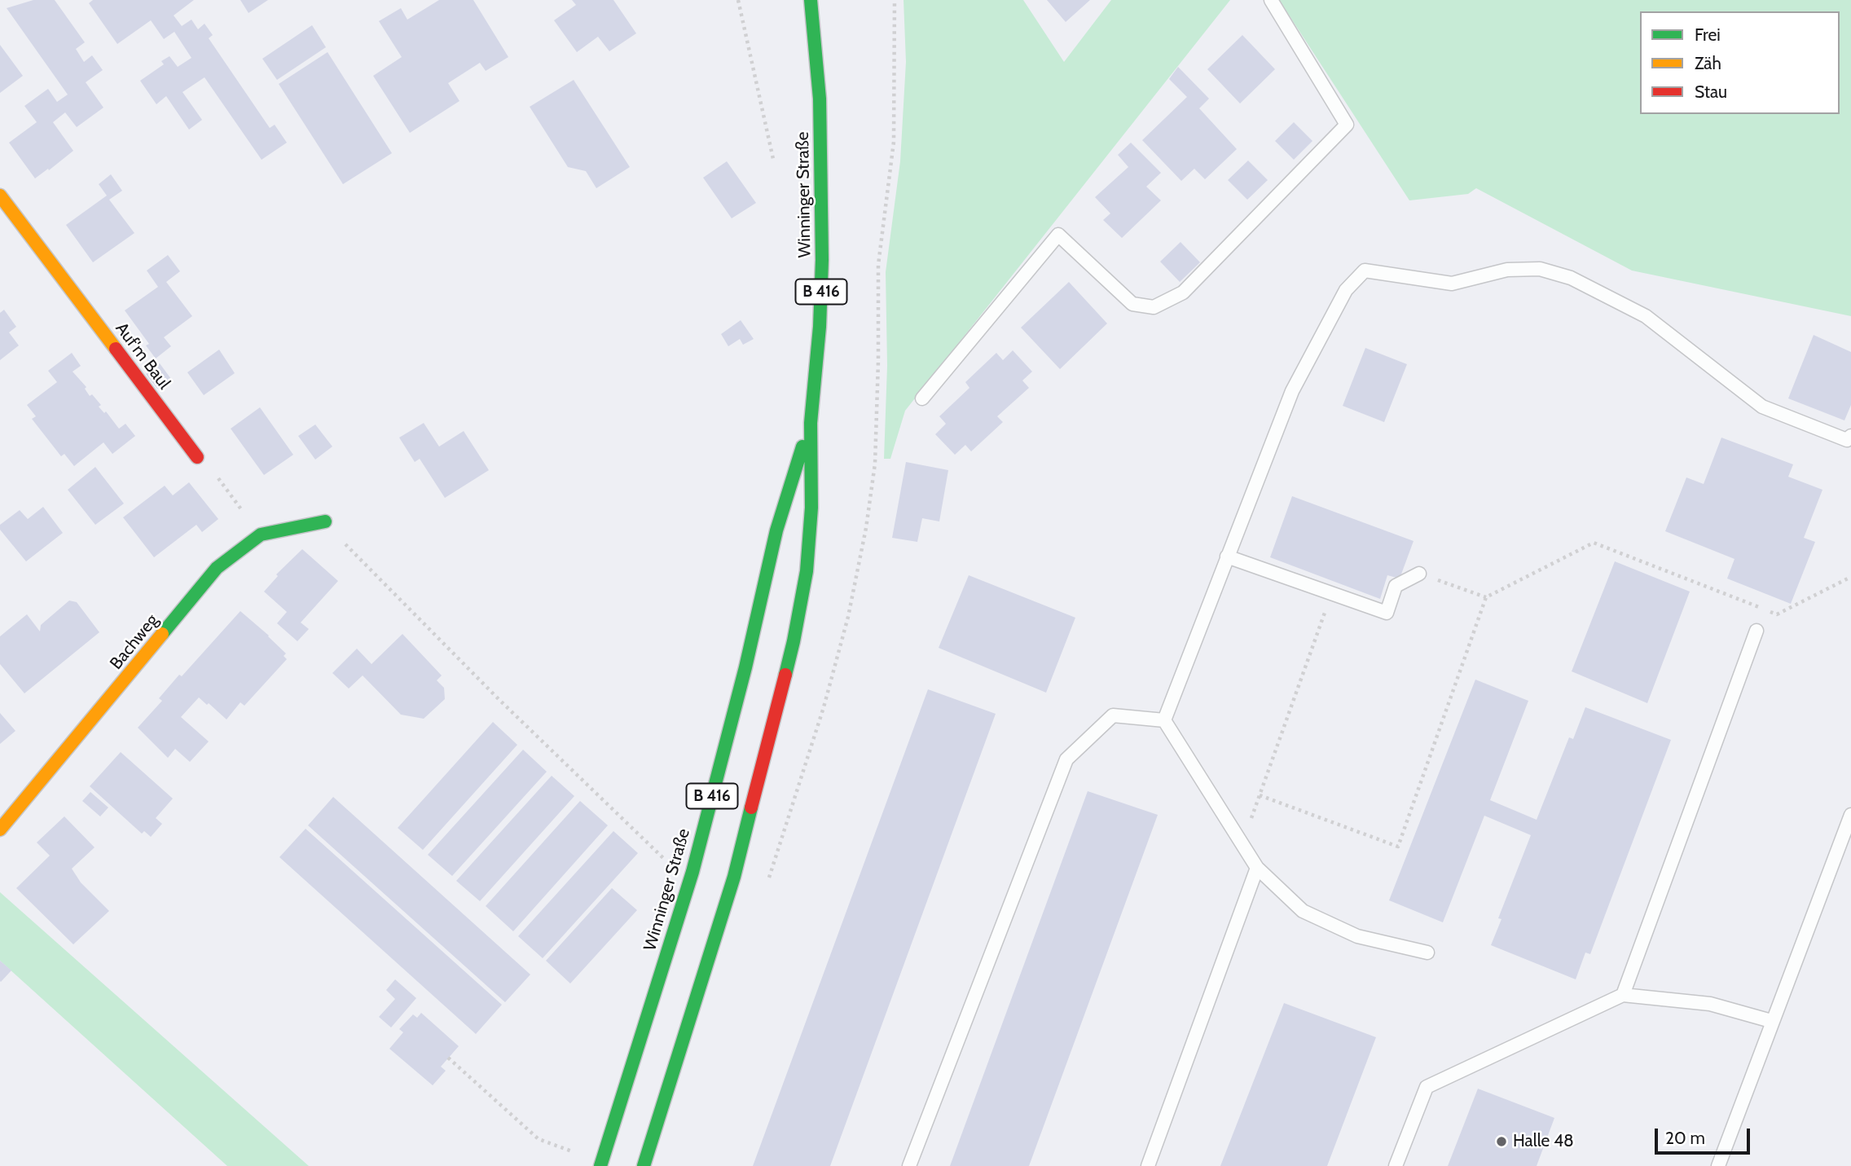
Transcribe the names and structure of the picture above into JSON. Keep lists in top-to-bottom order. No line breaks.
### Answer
{"streets":{"main road":["Winninger Straße","B 416","Auf'm Baul","Bachweg"]},"places":["Halle 48"],"legend":["Frei","Zäh","Stau"],"scale_bar":"20 m"}
